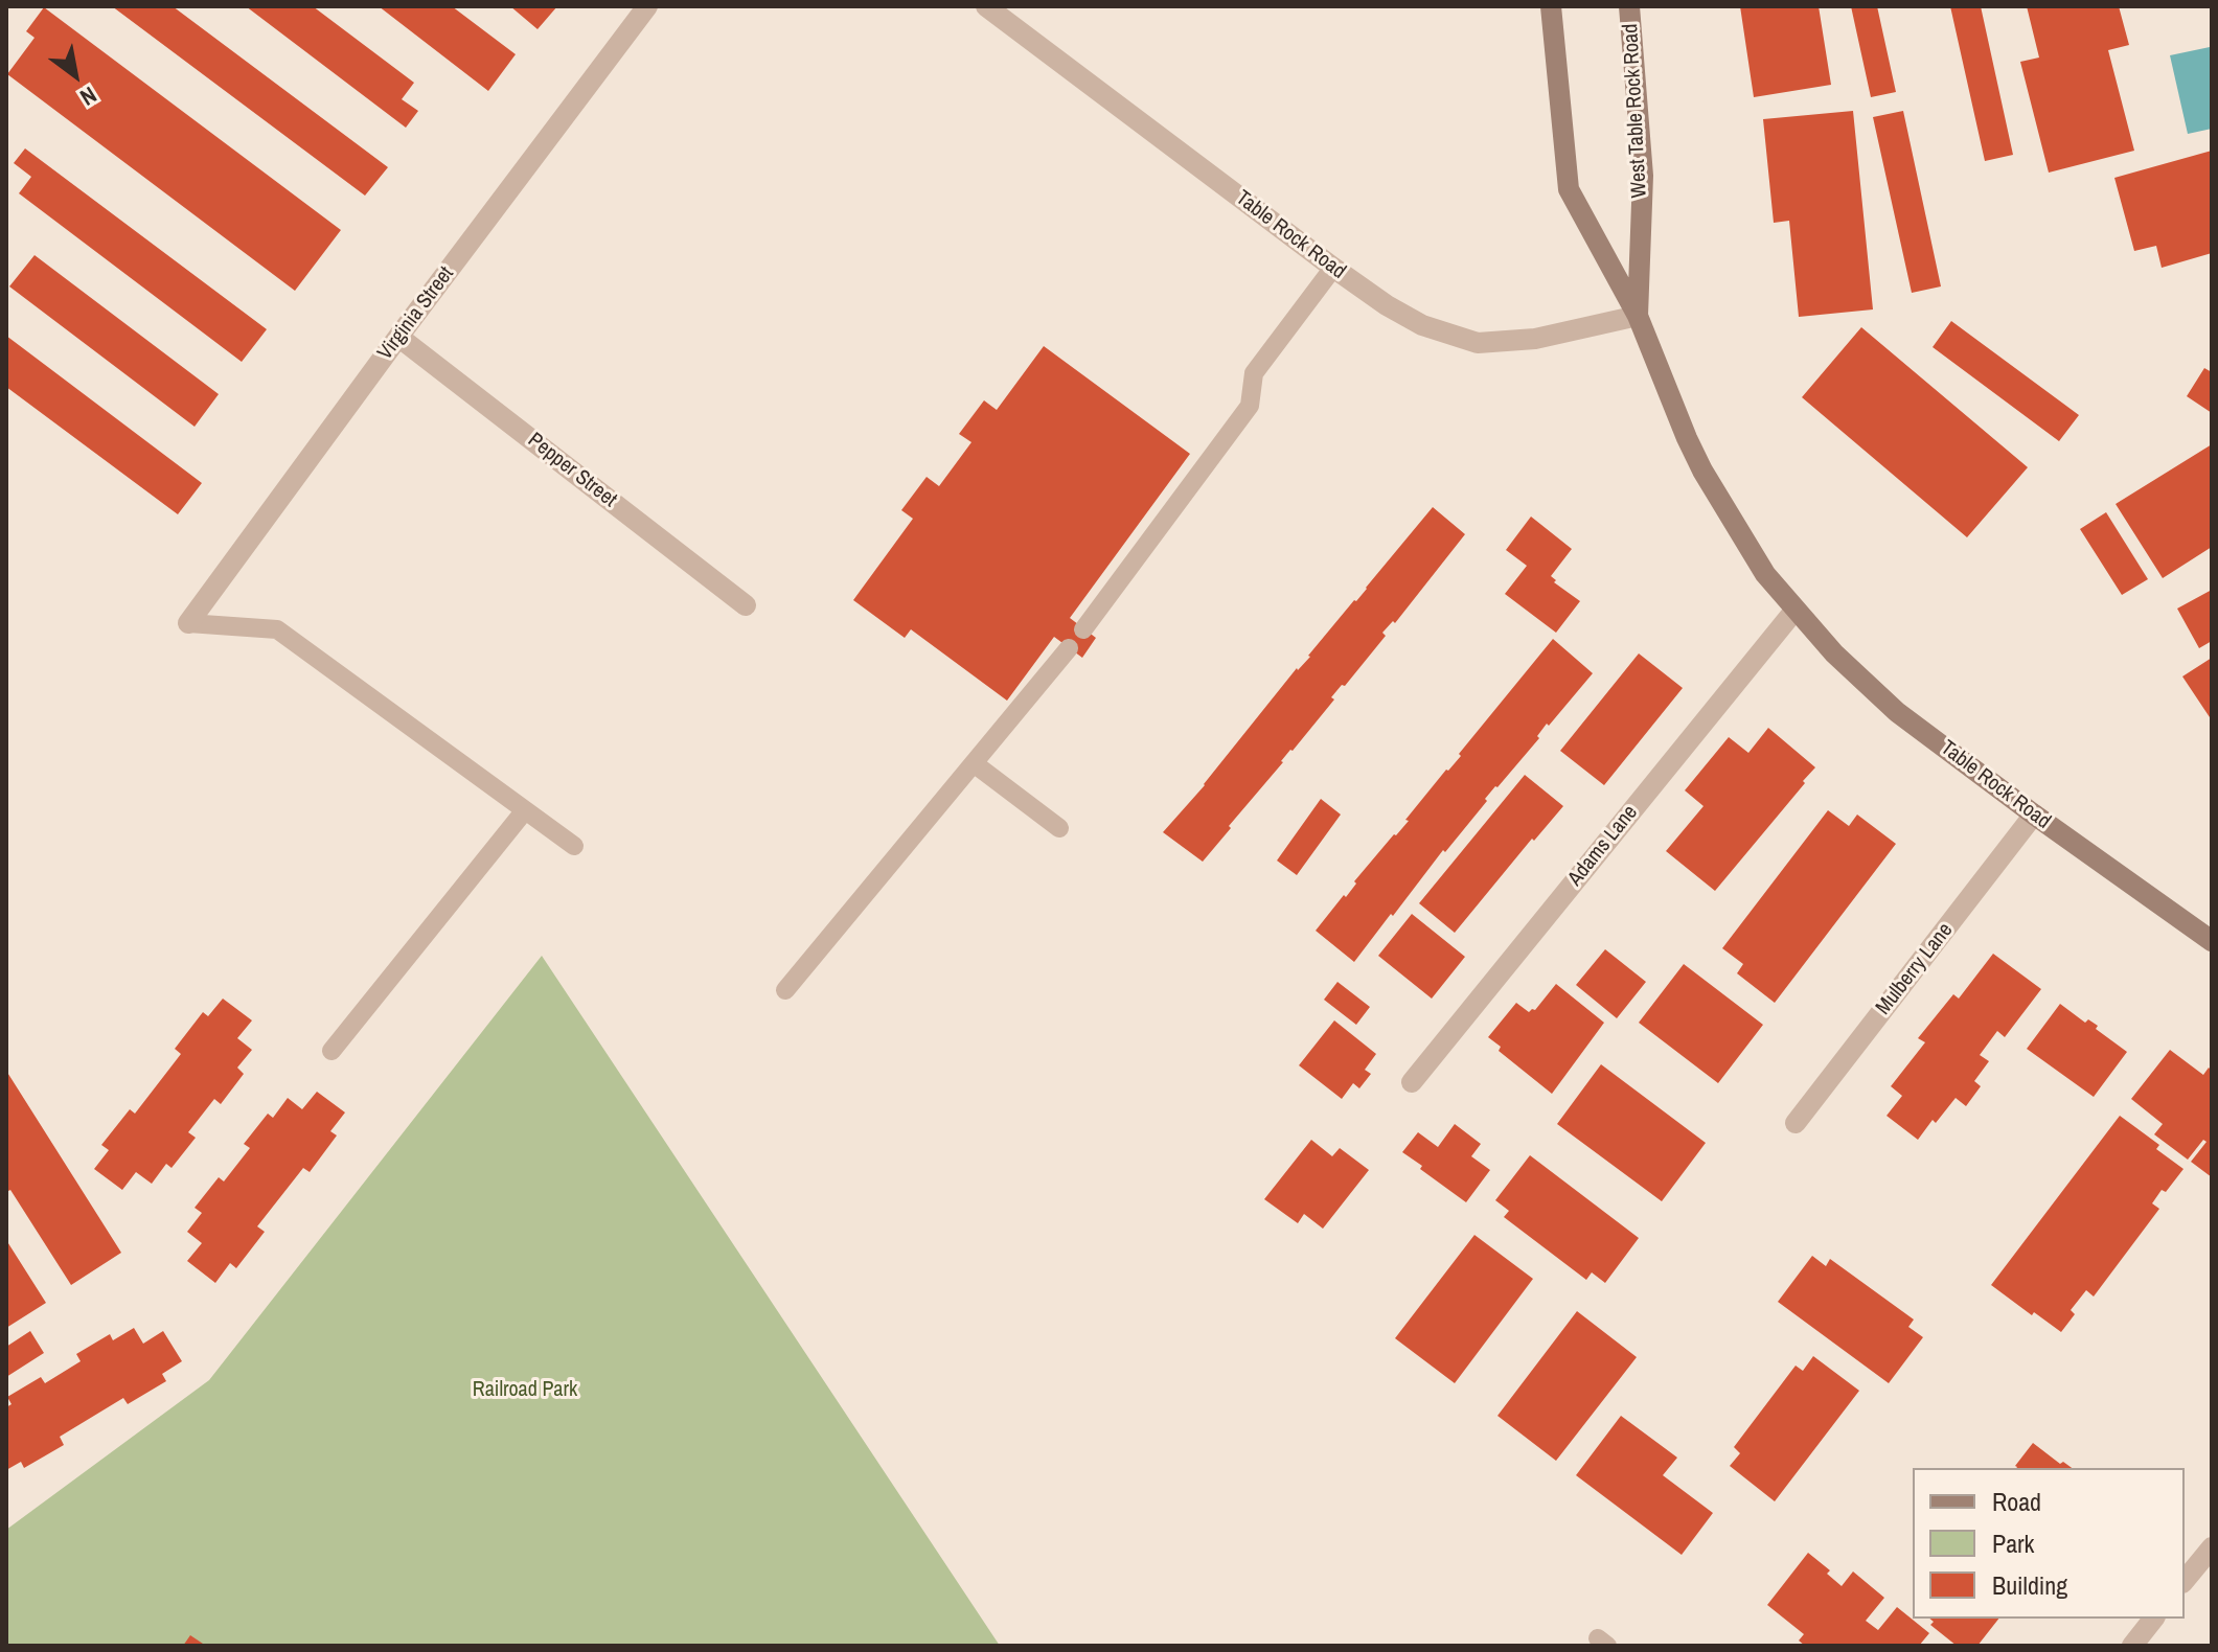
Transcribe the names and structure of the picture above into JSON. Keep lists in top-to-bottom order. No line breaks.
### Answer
{"streets":{"main road":["West Table Rock Road","Table Rock Road"],"street":["Virginia Street","Pepper Street","Adams Lane","Mulberry Lane"]},"crossings":[["West Table Rock Road","Table Rock Road"],["West Table Rock Road","Adams Lane"],["Table Rock Road","Adams Lane"],["Table Rock Road","Mulberry Lane"],["Virginia Street","Pepper Street"]],"parks":["Railroad Park"],"legend":["Road","Park","Building"],"north":"bottom right"}
